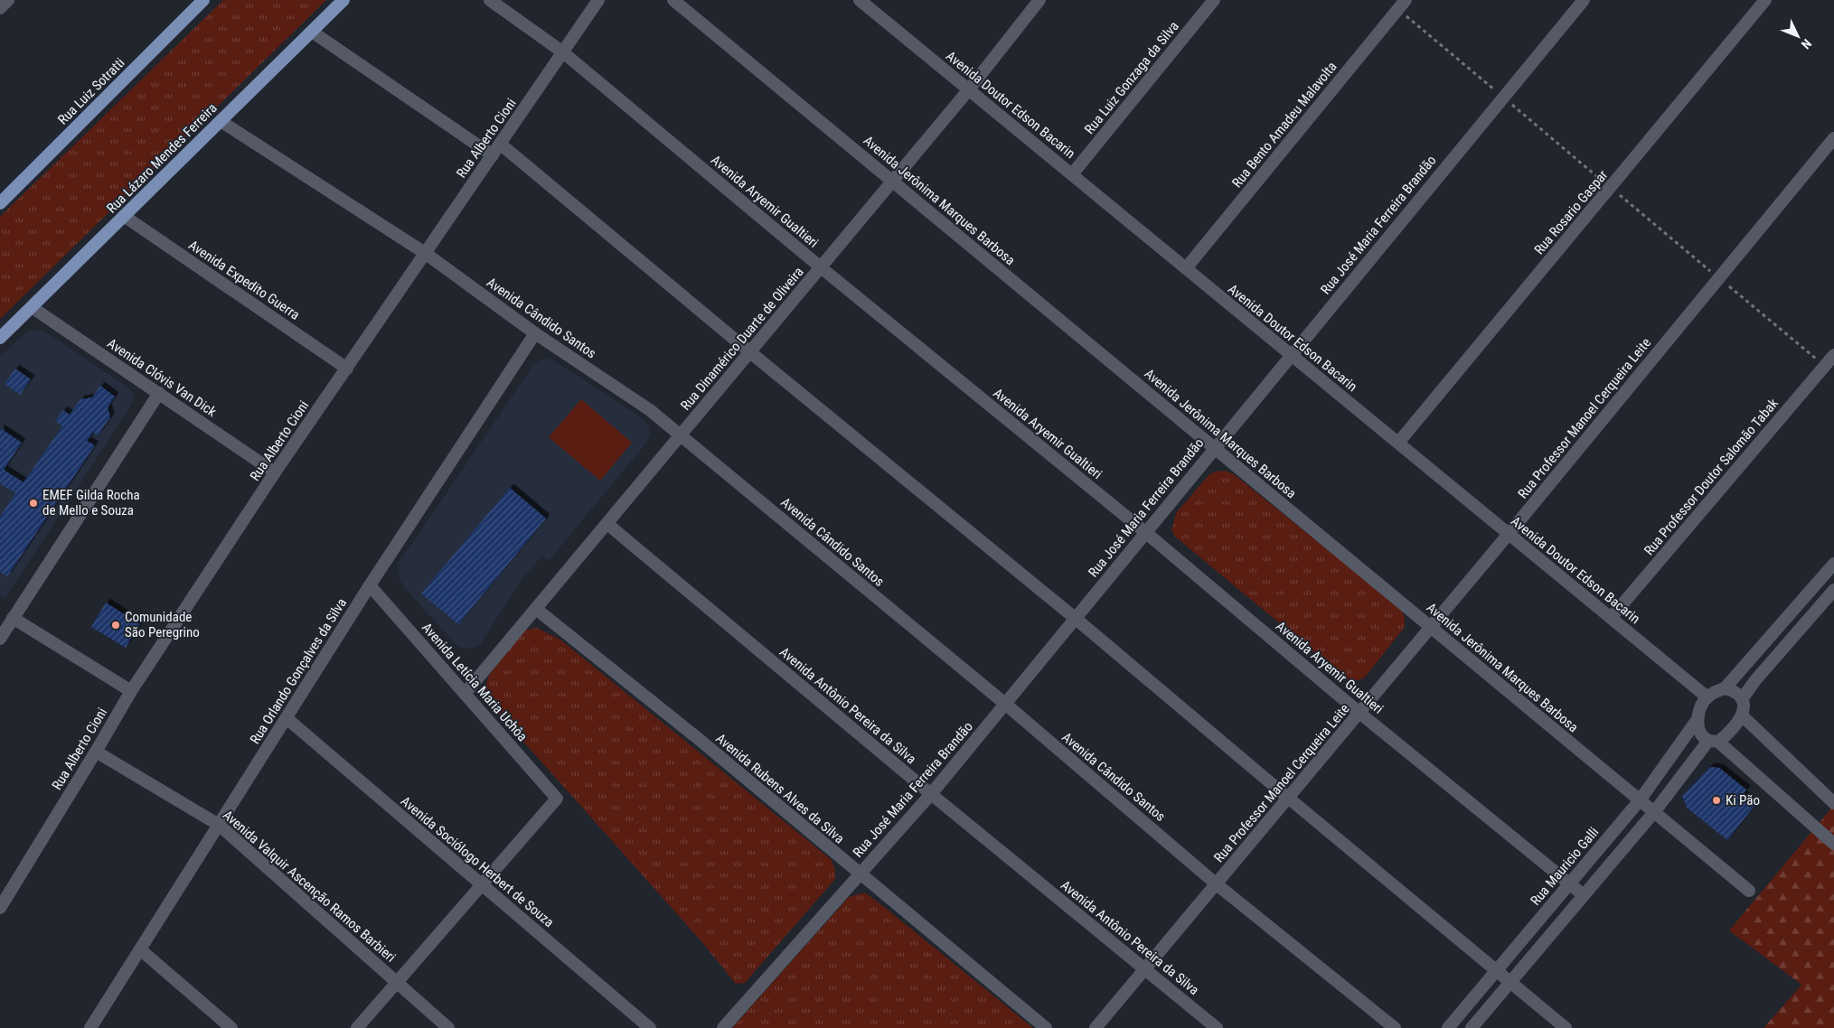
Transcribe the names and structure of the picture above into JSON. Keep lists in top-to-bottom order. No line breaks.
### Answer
{"streets":{"main road":["Rua Luiz Sotratti","Rua Lázaro Mendes Ferreira"],"street":["Rua Luiz Gonzaga da Silva","Avenida Doutor Edson Bacarin","Rua Bento Amadeu Malavolta","Rua Alberto Cioni","Avenida Jerônima Marques Barbosa","Avenida Aryemir Gualtieri","Rua Rosario Gaspar","Rua José Maria Ferreira Brandão","Avenida Expedito Guerra","Avenida Cândido Santos","Rua Dinamérico Duarte de Oliveira","Avenida Clóvis Van Dick","Rua Professor Manoel Cerqueira Leite","Rua Professor Doutor Salomão Tabak","Rua Orlando Gonçalves da Silva","Avenida Letícia Maria Uchôa","Avenida Antônio Pereira da Silva","Avenida Rubens Alves da Silva","Avenida Sociólogo Herbert de Souza","Rua Mauricio Galli","Avenida Valquir Ascenção Ramos Barbieri"]},"crossings":[["Rua Luiz Gonzaga da Silva","Avenida Doutor Edson Bacarin"],["Avenida Doutor Edson Bacarin","Rua Bento Amadeu Malavolta"],["Avenida Doutor Edson Bacarin","Rua Rosario Gaspar"],["Avenida Doutor Edson Bacarin","Rua José Maria Ferreira Brandão"],["Avenida Doutor Edson Bacarin","Rua Dinamérico Duarte de Oliveira"],["Avenida Doutor Edson Bacarin","Rua Professor Manoel Cerqueira Leite"],["Avenida Doutor Edson Bacarin","Rua Professor Doutor Salomão Tabak"],["Avenida Doutor Edson Bacarin","Rua Mauricio Galli"],["Rua Alberto Cioni","Avenida Aryemir Gualtieri"],["Rua Alberto Cioni","Avenida Expedito Guerra"],["Rua Alberto Cioni","Avenida Cândido Santos"],["Rua Alberto Cioni","Avenida Clóvis Van Dick"],["Rua Alberto Cioni","Avenida Valquir Ascenção Ramos Barbieri"],["Rua Lázaro Mendes Ferreira","Avenida Expedito Guerra"],["Rua Lázaro Mendes Ferreira","Avenida Cândido Santos"],["Rua Lázaro Mendes Ferreira","Avenida Clóvis Van Dick"],["Avenida Jerônima Marques Barbosa","Rua José Maria Ferreira Brandão"],["Avenida Jerônima Marques Barbosa","Rua Dinamérico Duarte de Oliveira"],["Avenida Jerônima Marques Barbosa","Rua Professor Manoel Cerqueira Leite"],["Avenida Jerônima Marques Barbosa","Rua Mauricio Galli"],["Avenida Aryemir Gualtieri","Rua José Maria Ferreira Brandão"],["Avenida Aryemir Gualtieri","Rua Dinamérico Duarte de Oliveira"],["Avenida Aryemir Gualtieri","Rua Professor Manoel Cerqueira Leite"],["Avenida Aryemir Gualtieri","Rua Mauricio Galli"],["Rua José Maria Ferreira Brandão","Avenida Cândido Santos"],["Rua José Maria Ferreira Brandão","Avenida Antônio Pereira da Silva"],["Rua José Maria Ferreira Brandão","Avenida Rubens Alves da Silva"],["Avenida Cândido Santos","Rua Dinamérico Duarte de Oliveira"],["Avenida Cândido Santos","Rua Professor Manoel Cerqueira Leite"],["Avenida Cândido Santos","Rua Orlando Gonçalves da Silva"],["Rua Dinamérico Duarte de Oliveira","Avenida Letícia Maria Uchôa"],["Rua Dinamérico Duarte de Oliveira","Avenida Antônio Pereira da Silva"],["Rua Dinamérico Duarte de Oliveira","Avenida Rubens Alves da Silva"],["Rua Professor Manoel Cerqueira Leite","Avenida Antônio Pereira da Silva"],["Rua Orlando Gonçalves da Silva","Avenida Letícia Maria Uchôa"],["Rua Orlando Gonçalves da Silva","Avenida Sociólogo Herbert de Souza"],["Rua Orlando Gonçalves da Silva","Avenida Valquir Ascenção Ramos Barbieri"],["Avenida Letícia Maria Uchôa","Avenida Sociólogo Herbert de Souza"]],"places":["EMEF Gilda Rocha de Mello e Souza","Comunidade São Peregrino","Ki Pão"],"north":"bottom right"}
